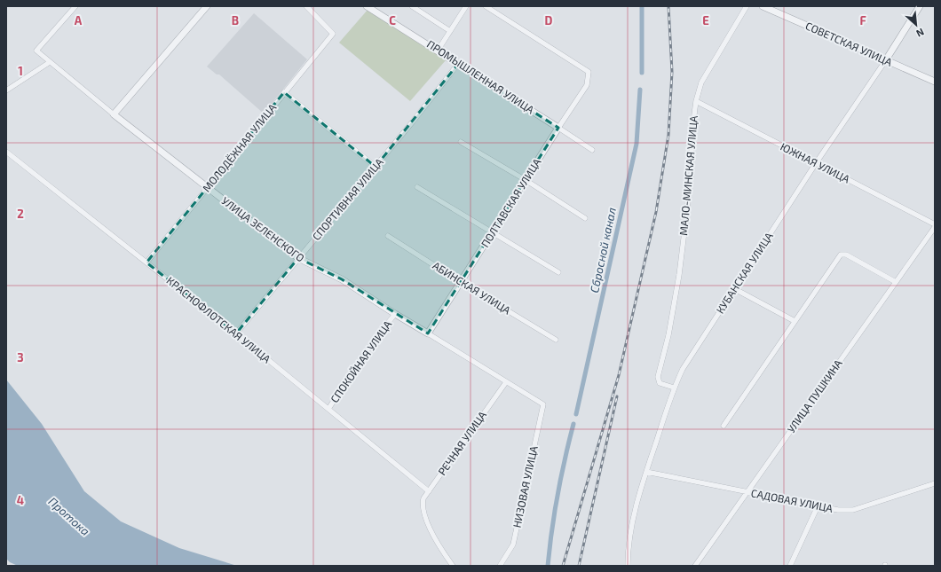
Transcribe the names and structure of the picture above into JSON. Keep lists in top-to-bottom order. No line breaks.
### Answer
{"streets":{"street":["СОВЕТСКАЯ УЛИЦА","ПРОМЫШЛЕННАЯ УЛИЦА","МОЛОДЁЖНАЯ УЛИЦА","ЮЖНАЯ УЛИЦА","МАЛО-МИНСКАЯ УЛИЦА","СПОРТИВНАЯ УЛИЦА","ПОЛТАВСКАЯ УЛИЦА","УЛИЦА ЗЕЛЕНСКОГО","КУБАНСКАЯ УЛИЦА","АБИНСКАЯ УЛИЦА","КРАСНОФЛОТСКАЯ УЛИЦА","СПОКОЙНАЯ УЛИЦА","УЛИЦА ПУШКИНА","РЕЧНАЯ УЛИЦА","НИЗОВАЯ УЛИЦА","САДОВАЯ УЛИЦА"]},"crossings":[["СОВЕТСКАЯ УЛИЦА","КУБАНСКАЯ УЛИЦА"],["ПРОМЫШЛЕННАЯ УЛИЦА","СПОРТИВНАЯ УЛИЦА"],["ПРОМЫШЛЕННАЯ УЛИЦА","ПОЛТАВСКАЯ УЛИЦА"],["МОЛОДЁЖНАЯ УЛИЦА","УЛИЦА ЗЕЛЕНСКОГО"],["МОЛОДЁЖНАЯ УЛИЦА","КРАСНОФЛОТСКАЯ УЛИЦА"],["ЮЖНАЯ УЛИЦА","МАЛО-МИНСКАЯ УЛИЦА"],["ЮЖНАЯ УЛИЦА","КУБАНСКАЯ УЛИЦА"],["МАЛО-МИНСКАЯ УЛИЦА","КУБАНСКАЯ УЛИЦА"],["СПОРТИВНАЯ УЛИЦА","УЛИЦА ЗЕЛЕНСКОГО"],["СПОРТИВНАЯ УЛИЦА","КРАСНОФЛОТСКАЯ УЛИЦА"],["ПОЛТАВСКАЯ УЛИЦА","УЛИЦА ЗЕЛЕНСКОГО"],["ПОЛТАВСКАЯ УЛИЦА","АБИНСКАЯ УЛИЦА"],["УЛИЦА ЗЕЛЕНСКОГО","СПОКОЙНАЯ УЛИЦА"],["УЛИЦА ЗЕЛЕНСКОГО","РЕЧНАЯ УЛИЦА"],["УЛИЦА ЗЕЛЕНСКОГО","НИЗОВАЯ УЛИЦА"],["КУБАНСКАЯ УЛИЦА","САДОВАЯ УЛИЦА"],["КРАСНОФЛОТСКАЯ УЛИЦА","СПОКОЙНАЯ УЛИЦА"],["КРАСНОФЛОТСКАЯ УЛИЦА","РЕЧНАЯ УЛИЦА"],["УЛИЦА ПУШКИНА","САДОВАЯ УЛИЦА"]],"water":["Сбросной канал","Протока"],"north":"bottom right","grid":{"columns":["A","B","C","D","E","F"],"rows":["1","2","3","4"]}}
